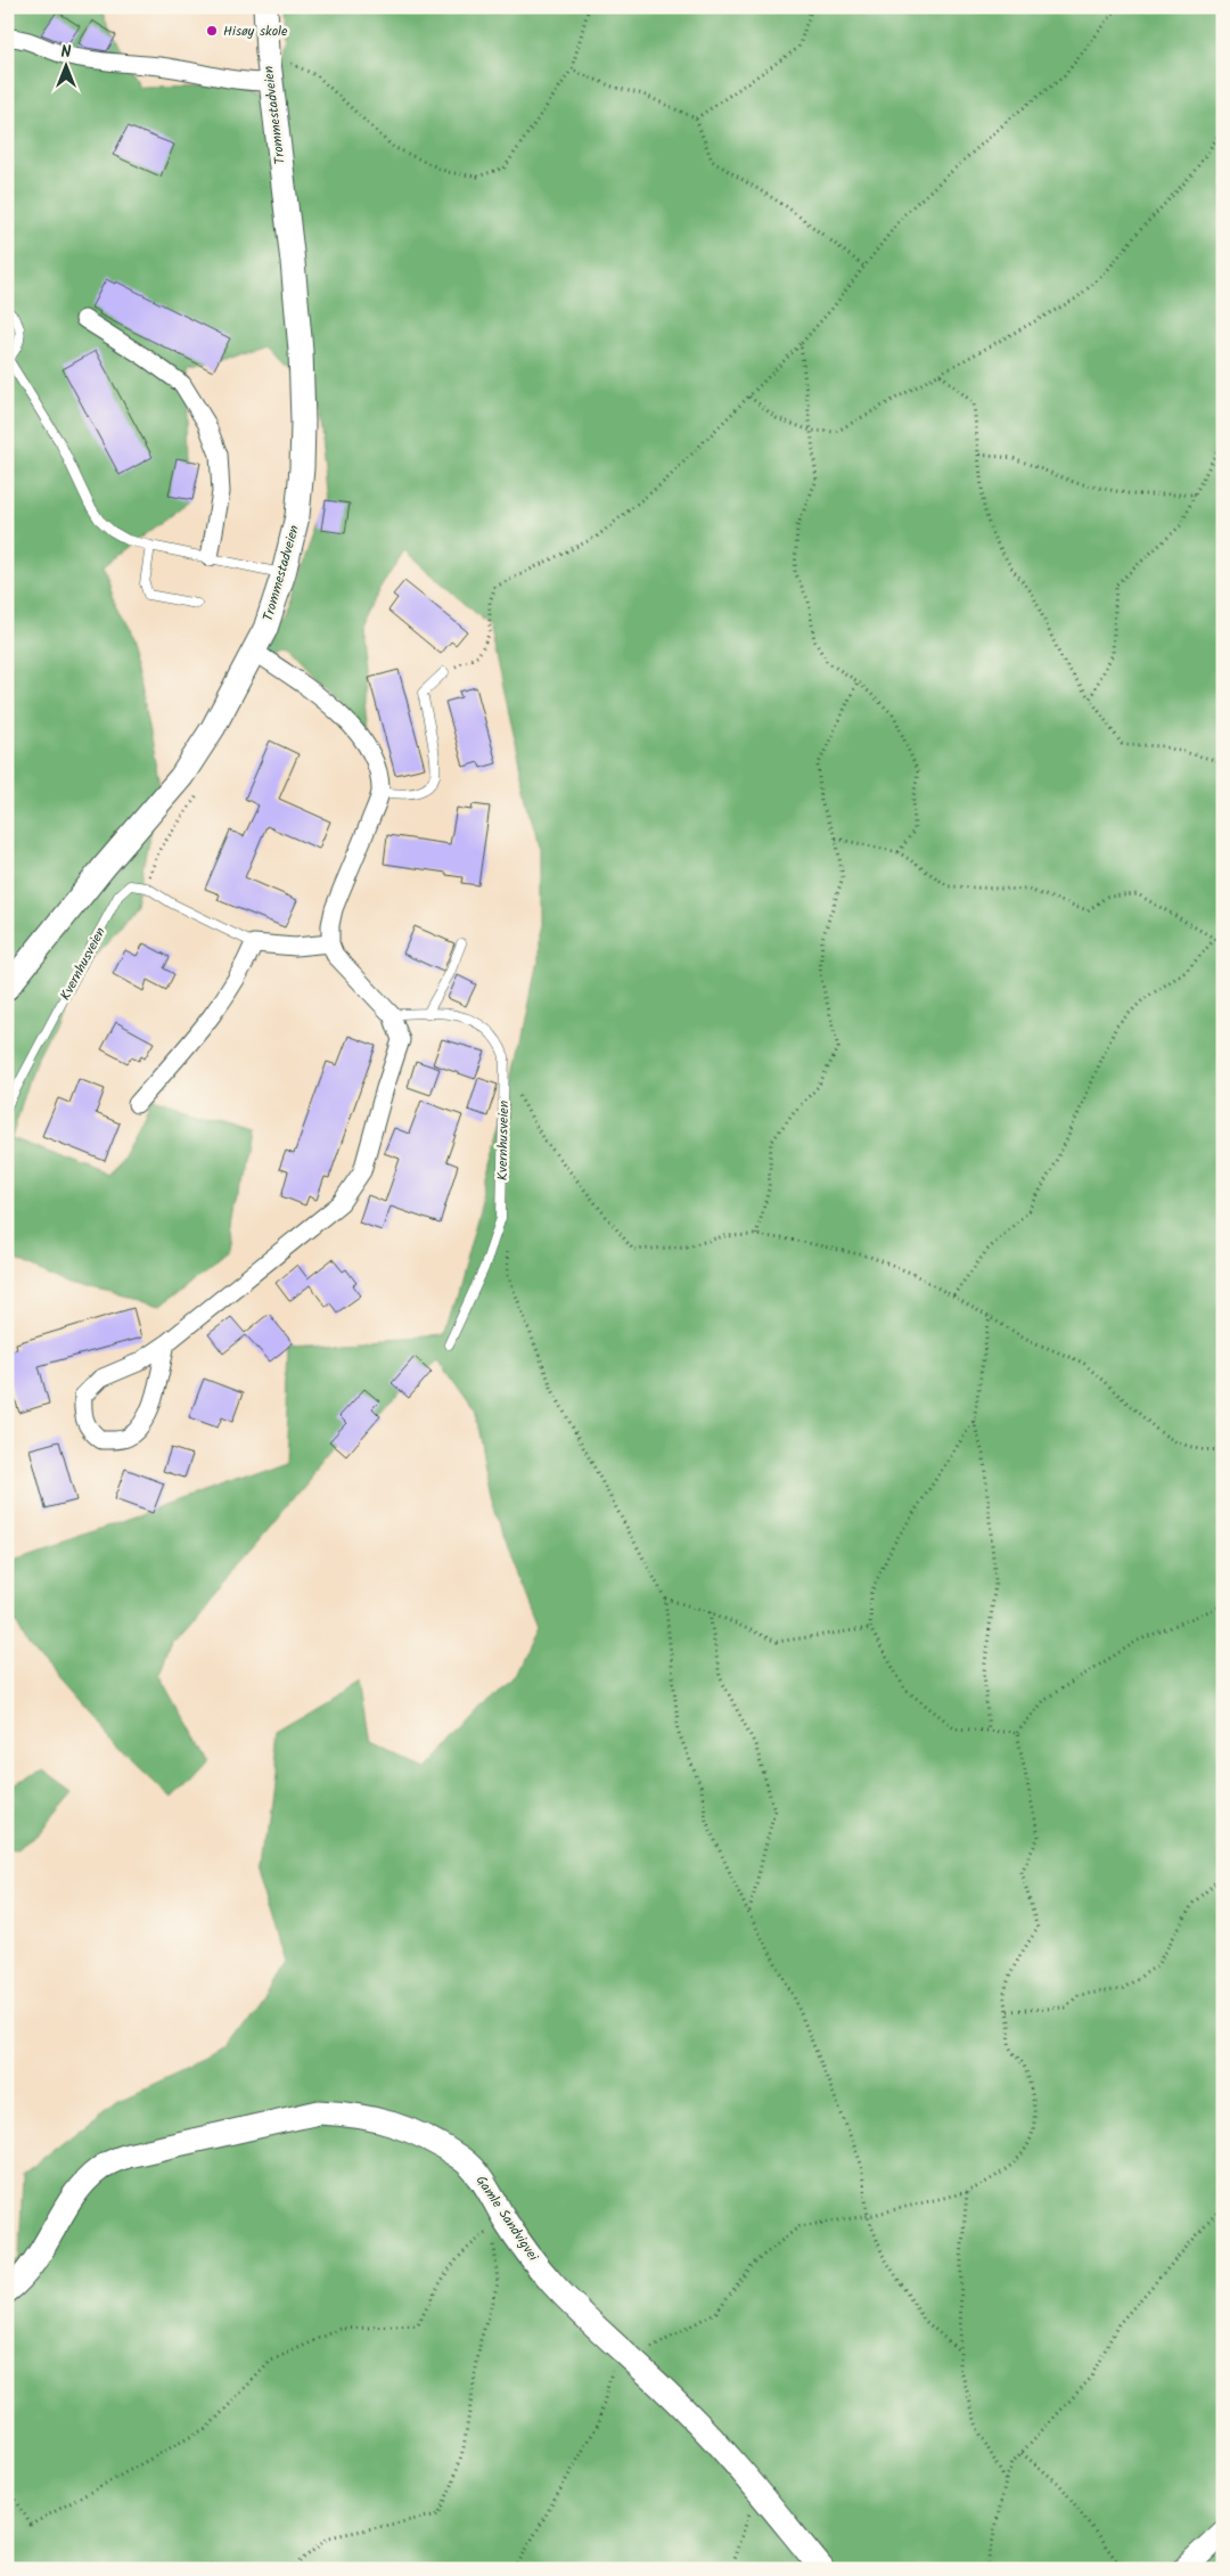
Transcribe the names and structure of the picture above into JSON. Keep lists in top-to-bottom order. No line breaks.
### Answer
{"streets":{"street":["Trommestadveien","Gamle Sandvigvei"],"lane":["Kvernhusveien"]},"places":["Hisøy skole"],"north":"top"}
